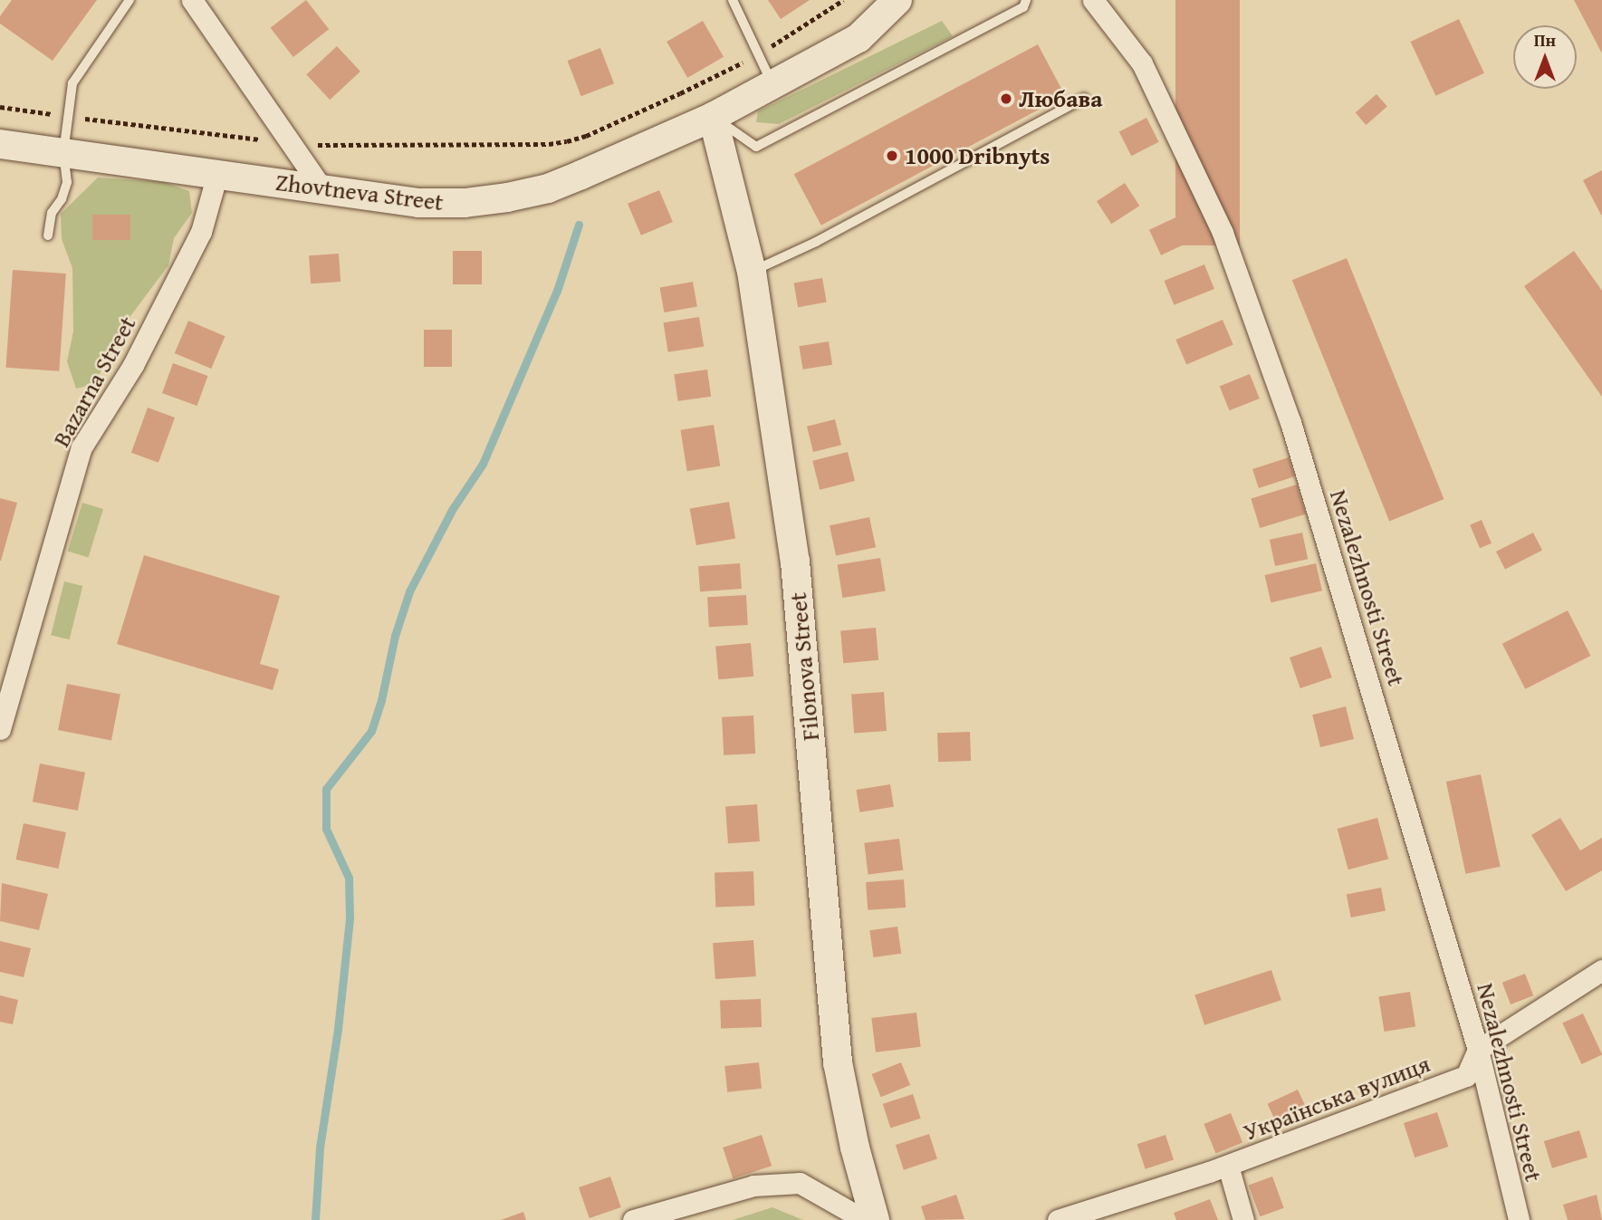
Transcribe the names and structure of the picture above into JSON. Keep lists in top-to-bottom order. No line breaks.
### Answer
{"streets":{"street":["Zhovtneva Street","Bazarna Street","Nezalezhnosti Street","Filonova Street","Українська вулиця"]},"crossings":[["Zhovtneva Street","Bazarna Street"],["Zhovtneva Street","Filonova Street"],["Nezalezhnosti Street","Українська вулиця"]],"places":["Любава","1000 Dribnyts"],"north":"top"}
